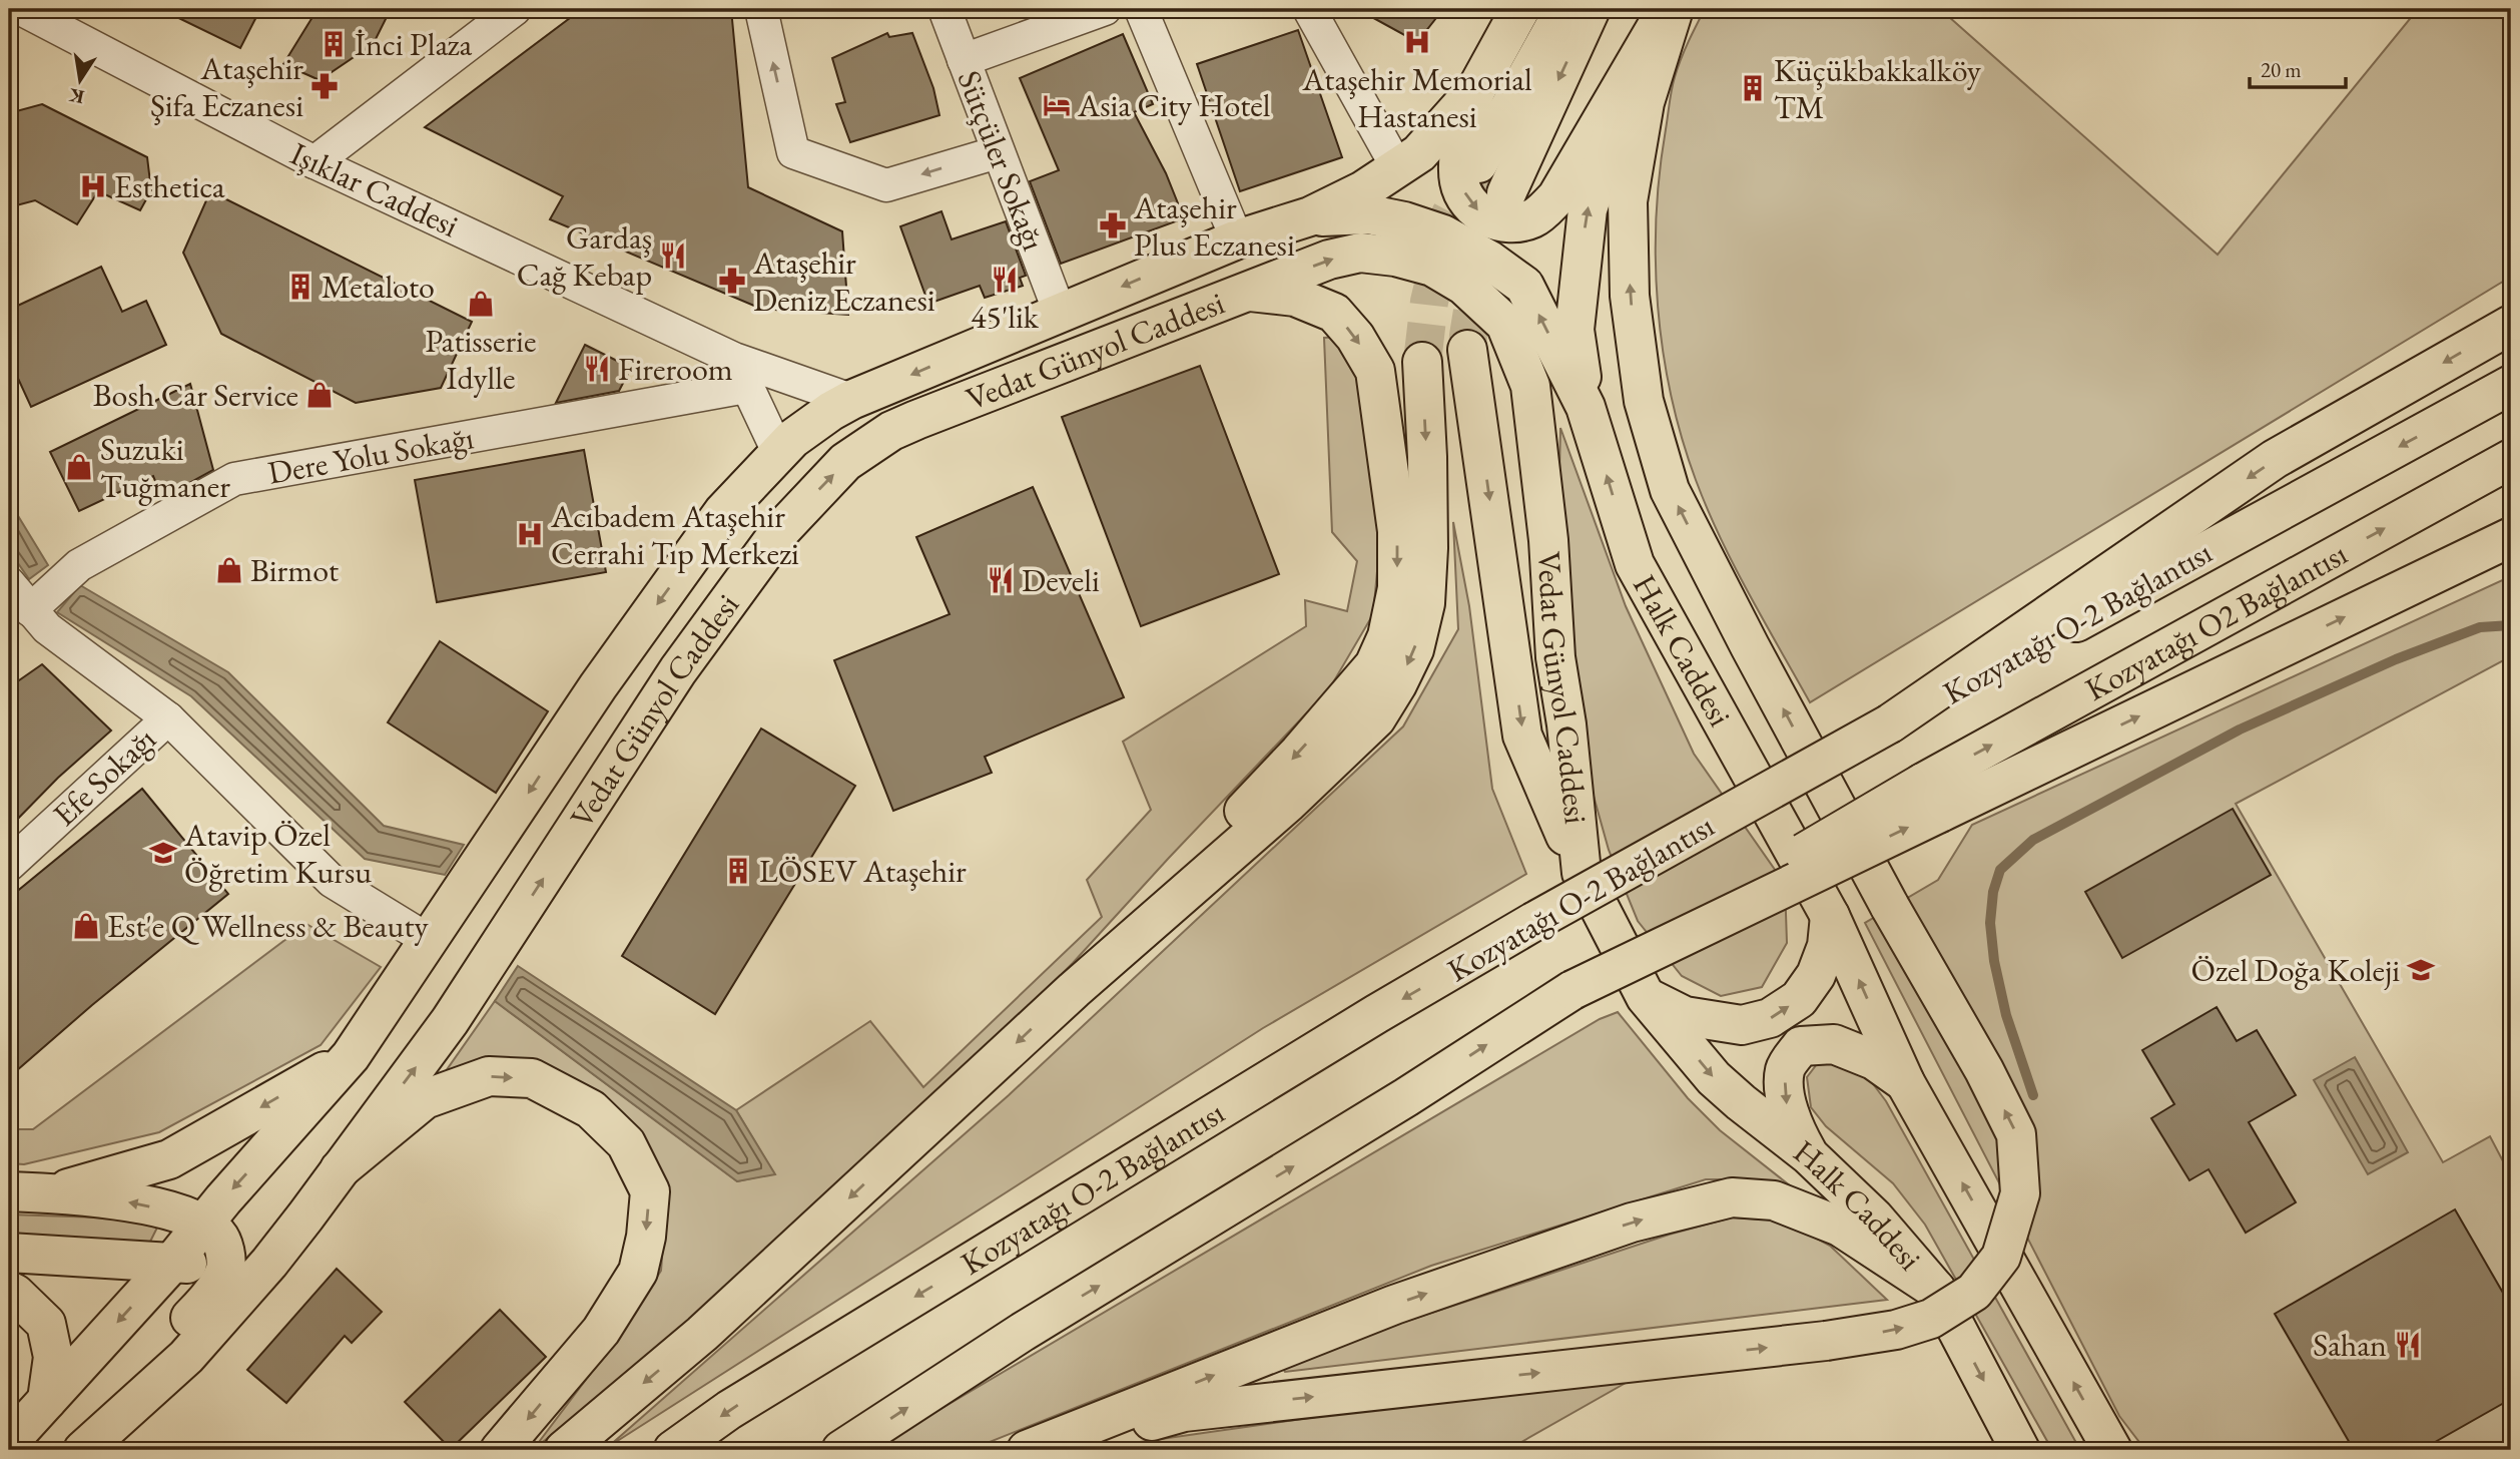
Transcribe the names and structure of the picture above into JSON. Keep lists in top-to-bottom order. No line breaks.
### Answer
{"streets":{"main road":["Vedat Günyol Caddesi","Kozyatağı O2 Bağlantısı","Kozyatağı O-2 Bağlantısı","Halk Caddesi"],"street":["Sütçüler Sokağı","Işıklar Caddesi","Dere Yolu Sokağı","Efe Sokağı"]},"crossings":[["Sütçüler Sokağı","Vedat Günyol Caddesi"],["Işıklar Caddesi","Vedat Günyol Caddesi"],["Işıklar Caddesi","Dere Yolu Sokağı"],["Vedat Günyol Caddesi","Halk Caddesi"]],"places":{"hospital":["Ataşehir Memorial Hastanesi","Esthetica","Acıbadem Ataşehir Cerrahi Tıp Merkezi"],"building":["İnci Plaza","Küçükbakkalköy TM","Metaloto","LÖSEV Ataşehir"],"pharmacy":["Ataşehir Şifa Eczanesi","Ataşehir Plus Eczanesi","Ataşehir Deniz Eczanesi"],"hotel":["Asia City Hotel"],"restaurant":["Gardaş Cağ Kebap","45'lik","Fireroom","Develi","Sahan"],"shop":["Patisserie Idylle","Bosh Car Service","Suzuki Tuğmaner","Birmot","Est'e Q Wellness & Beauty"],"school or university":["Atavip Özel Öğretim Kursu","Özel Doğa Koleji"]},"scale_bar":"20 m","north":"bottom"}
